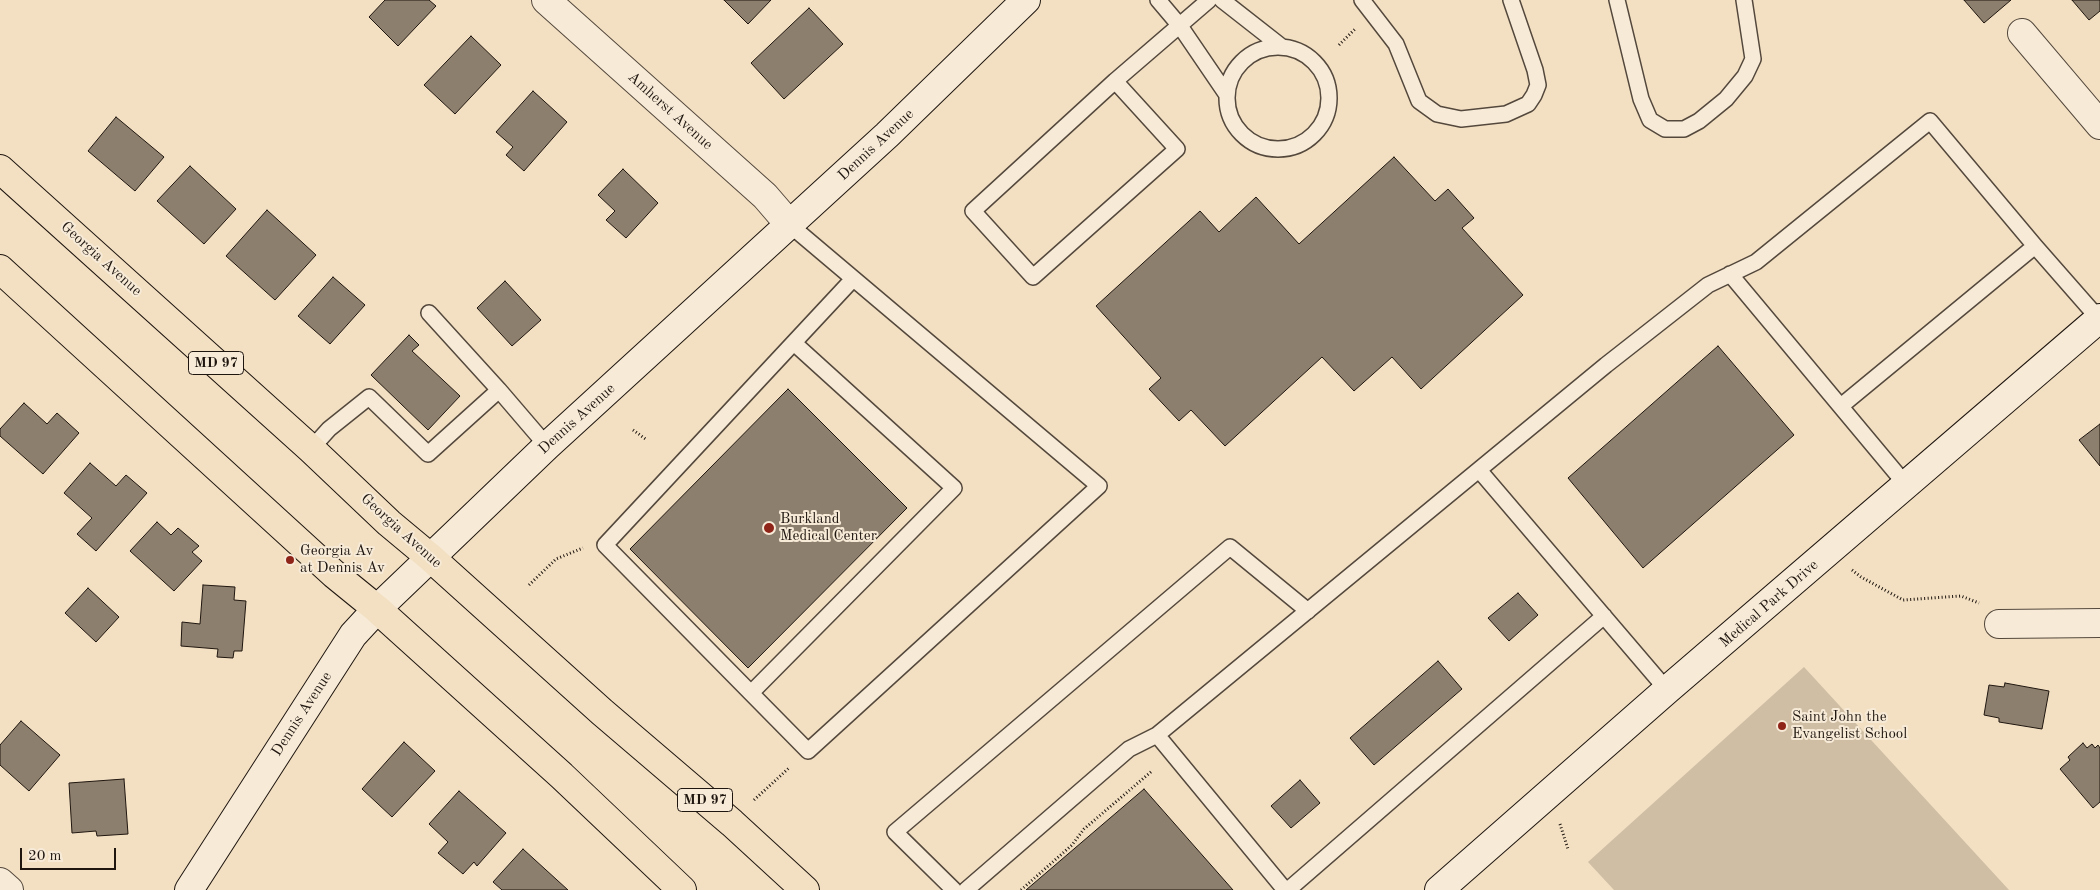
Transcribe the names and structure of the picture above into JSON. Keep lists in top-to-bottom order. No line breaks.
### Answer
{"streets":{"main road":["Georgia Avenue","MD 97"],"street":["Amherst Avenue","Dennis Avenue","Medical Park Drive"]},"crossings":[["Amherst Avenue","Dennis Avenue"],["Dennis Avenue","Georgia Avenue"]],"places":["Burkland Medical Center","Georgia Av at Dennis Av","Saint John the Evangelist School"],"scale_bar":"20 m"}
